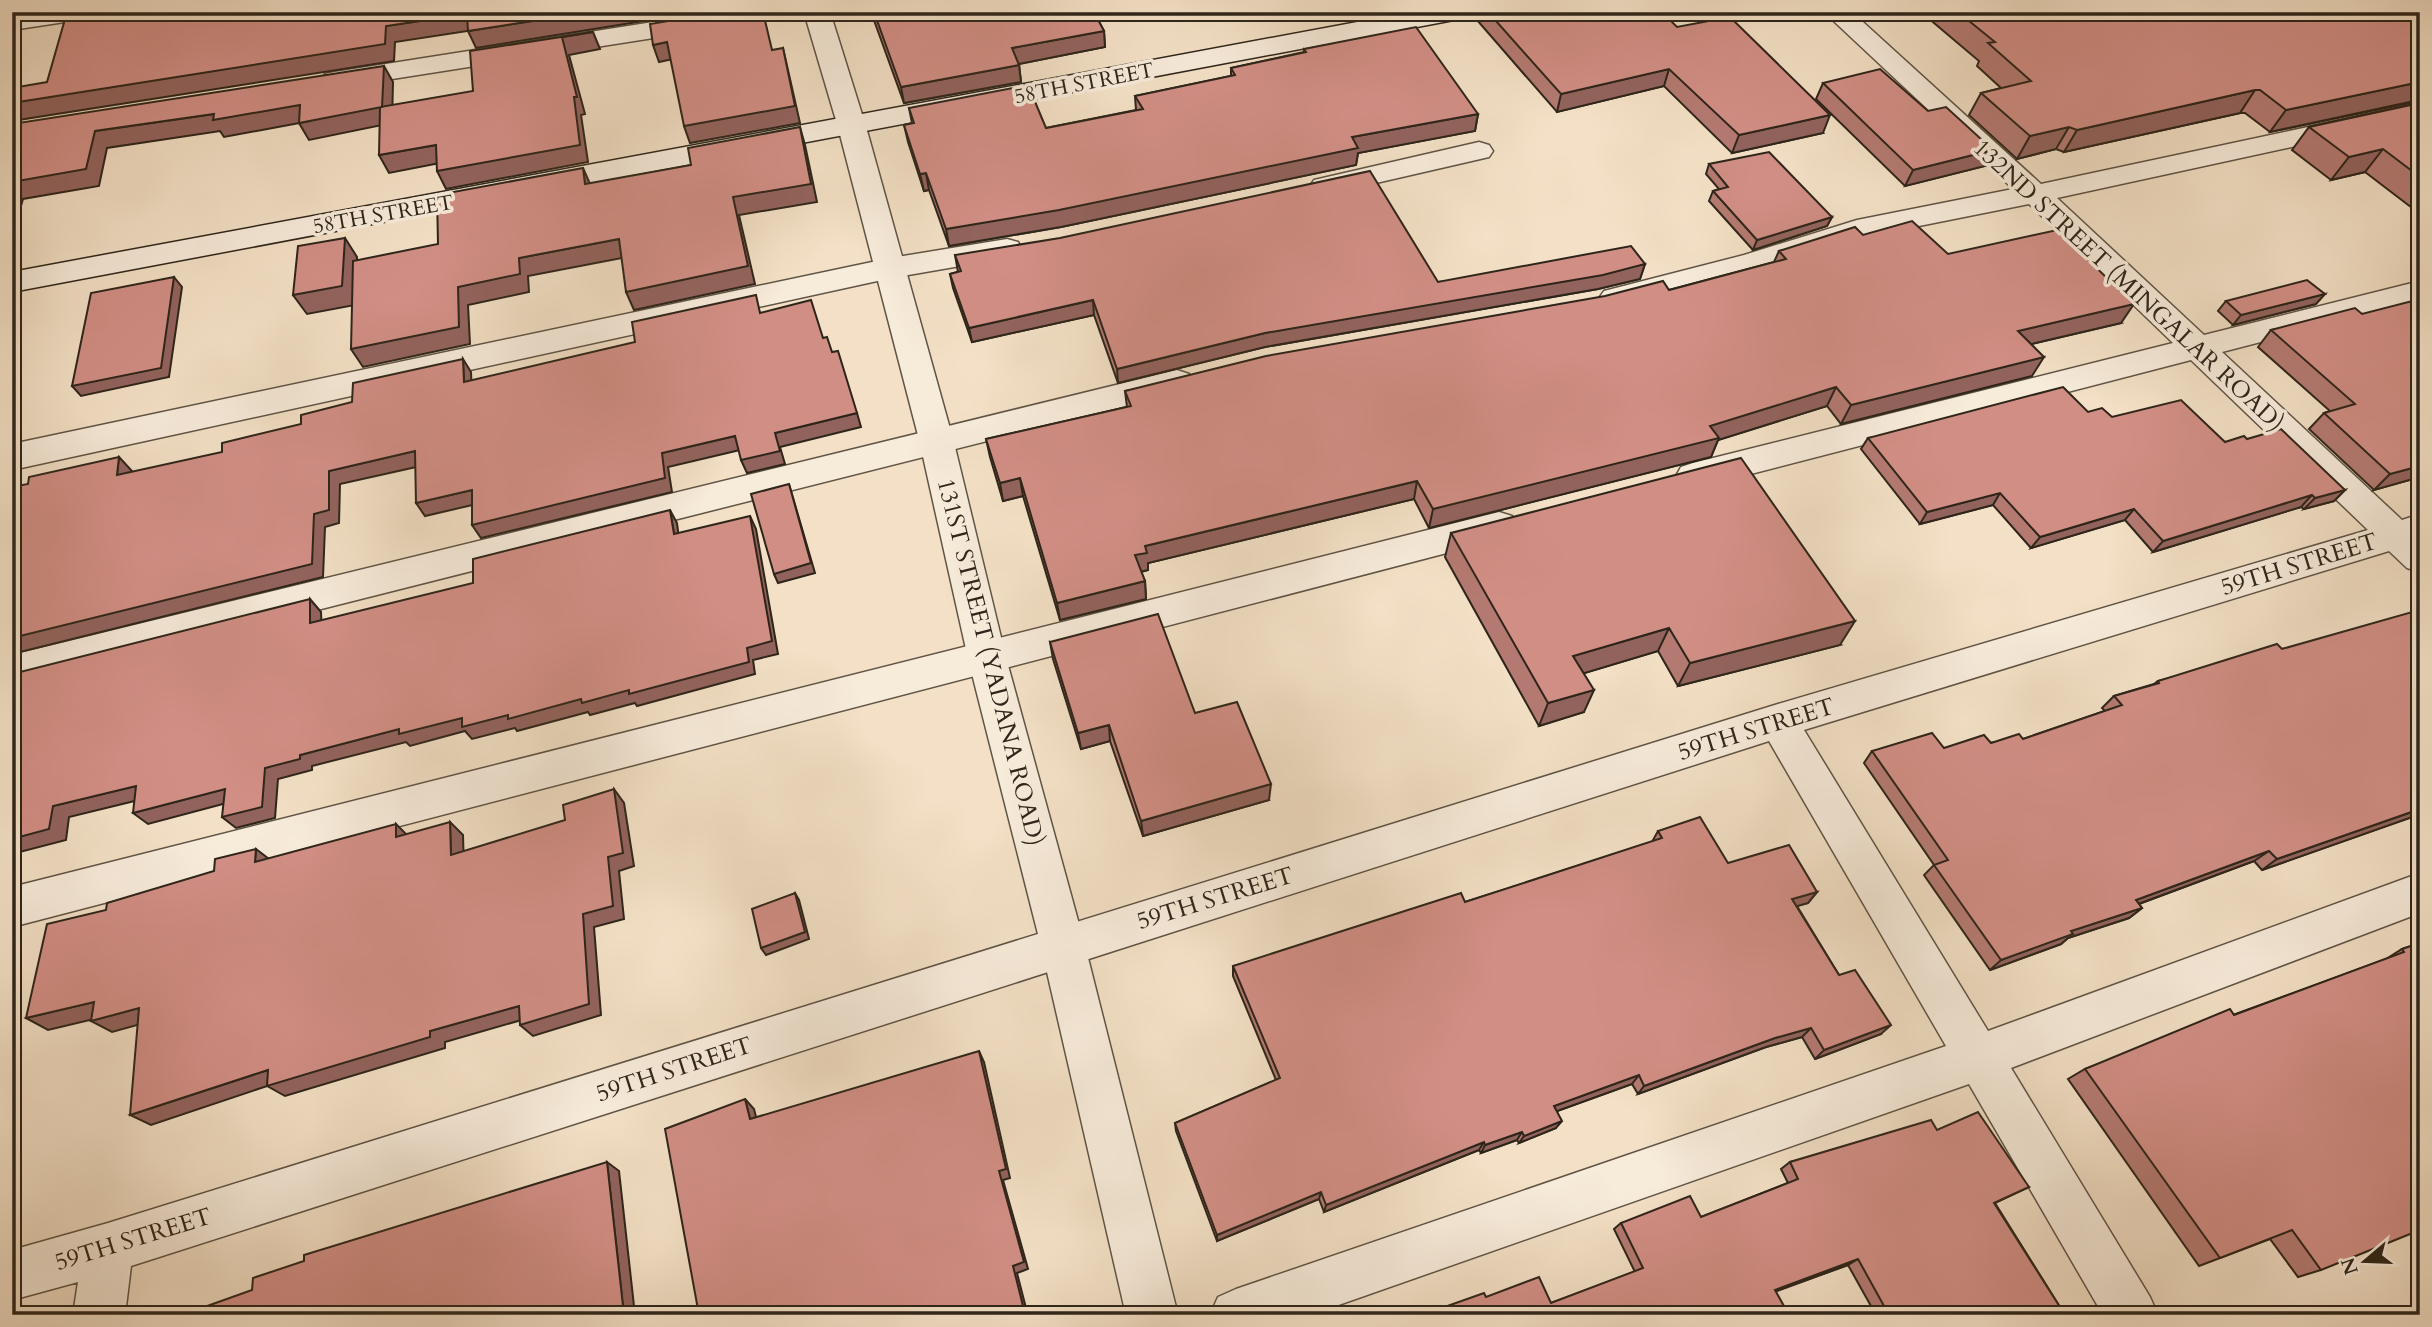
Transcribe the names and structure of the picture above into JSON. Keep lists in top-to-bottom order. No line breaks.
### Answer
{"streets":{"street":["58TH STREET","132ND STREET (MINGALAR ROAD)","59TH STREET","131ST STREET (YADANA ROAD)"]},"crossings":[["58TH STREET","131ST STREET (YADANA ROAD)"],["132ND STREET (MINGALAR ROAD)","59TH STREET"],["59TH STREET","131ST STREET (YADANA ROAD)"]],"north":"left"}
